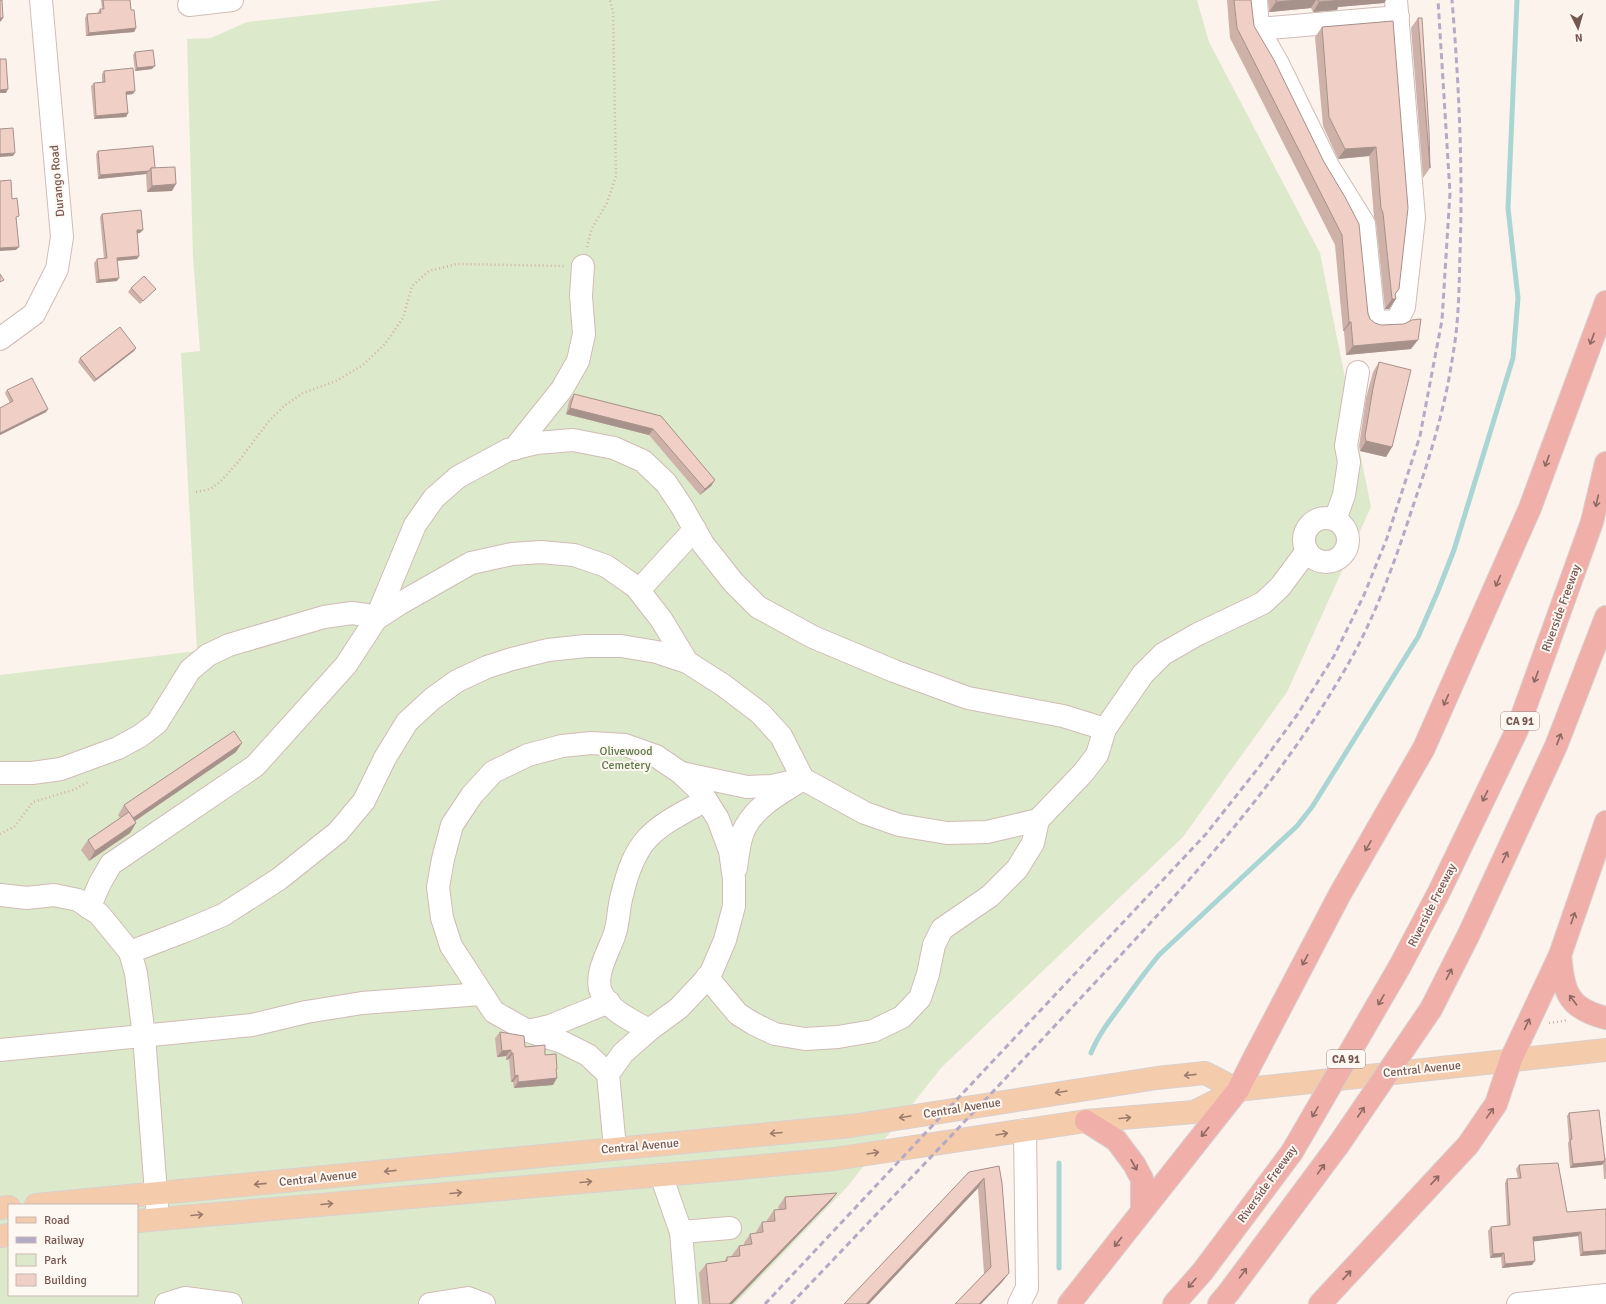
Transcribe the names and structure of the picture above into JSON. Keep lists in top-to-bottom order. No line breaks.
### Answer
{"streets":{"highway":["Riverside Freeway","CA 91"],"main road":["Central Avenue"],"street":["Durango Road"]},"parks":["Olivewood Cemetery"],"legend":["Road","Railway","Park","Building"],"north":"bottom"}
